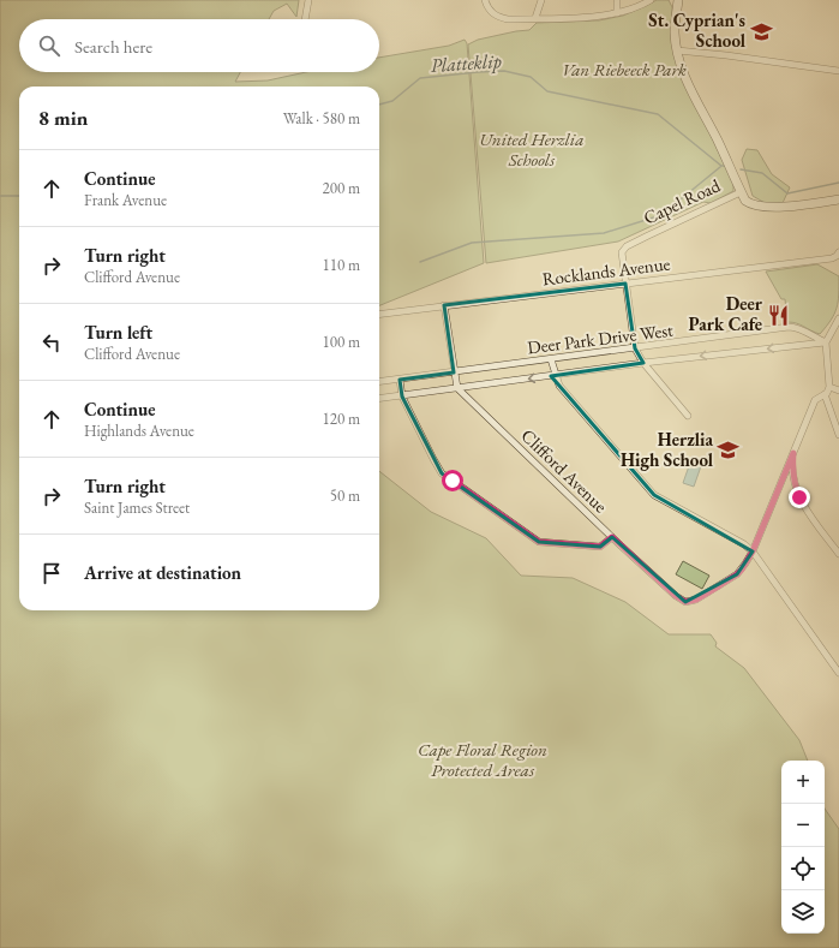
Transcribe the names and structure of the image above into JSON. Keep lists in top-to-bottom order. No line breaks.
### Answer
{"streets":{"street":["Capel Road","Rocklands Avenue","Deer Park Drive West","Clifford Avenue"]},"crossings":[["Capel Road","Rocklands Avenue"]],"water":["Platteklip"],"parks":["Van Riebeeck Park","United Herzlia Schools","Cape Floral Region Protected Areas"],"places":{"school or university":["St. Cyprian's School","Herzlia High School"],"restaurant":["Deer Park Cafe"]},"page":{"search":"Search here","heading":["8 min","Walk · 580 m"],"list":[["Continue","Frank Avenue","200 m"],["Turn right","Clifford Avenue","110 m"],["Turn left","Clifford Avenue","100 m"],["Continue","Highlands Avenue","120 m"],["Turn right","Saint James Street","50 m"],"Arrive at destination"],"map_buttons":["+","−"]}}
